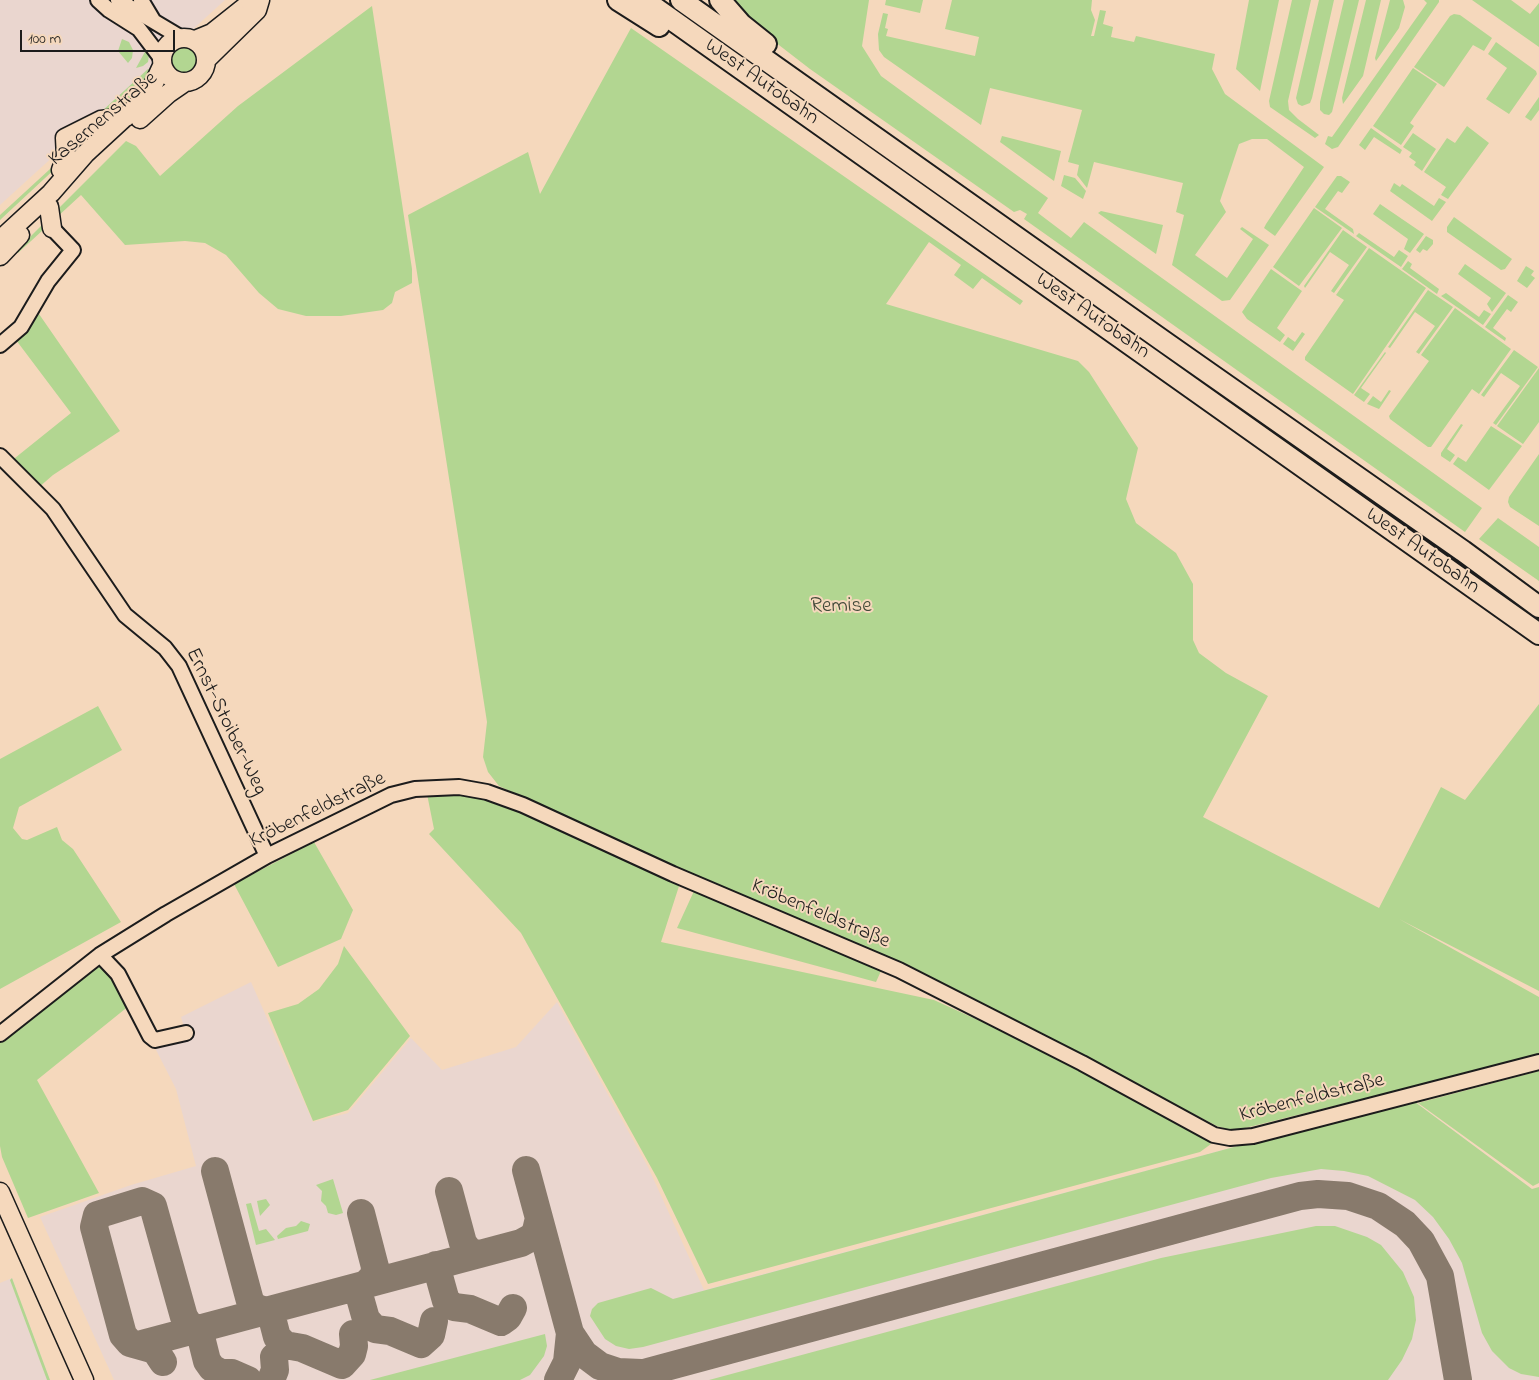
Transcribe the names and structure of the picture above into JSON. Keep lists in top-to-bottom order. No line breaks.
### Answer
{"streets":{"highway":["West Autobahn"],"main road":["Kasernenstraße"],"street":["Ernst-Stoiber-Weg","Kröbenfeldstraße"]},"crossings":[["Ernst-Stoiber-Weg","Kröbenfeldstraße"]],"parks":["Remise"],"scale_bar":"100 m"}
